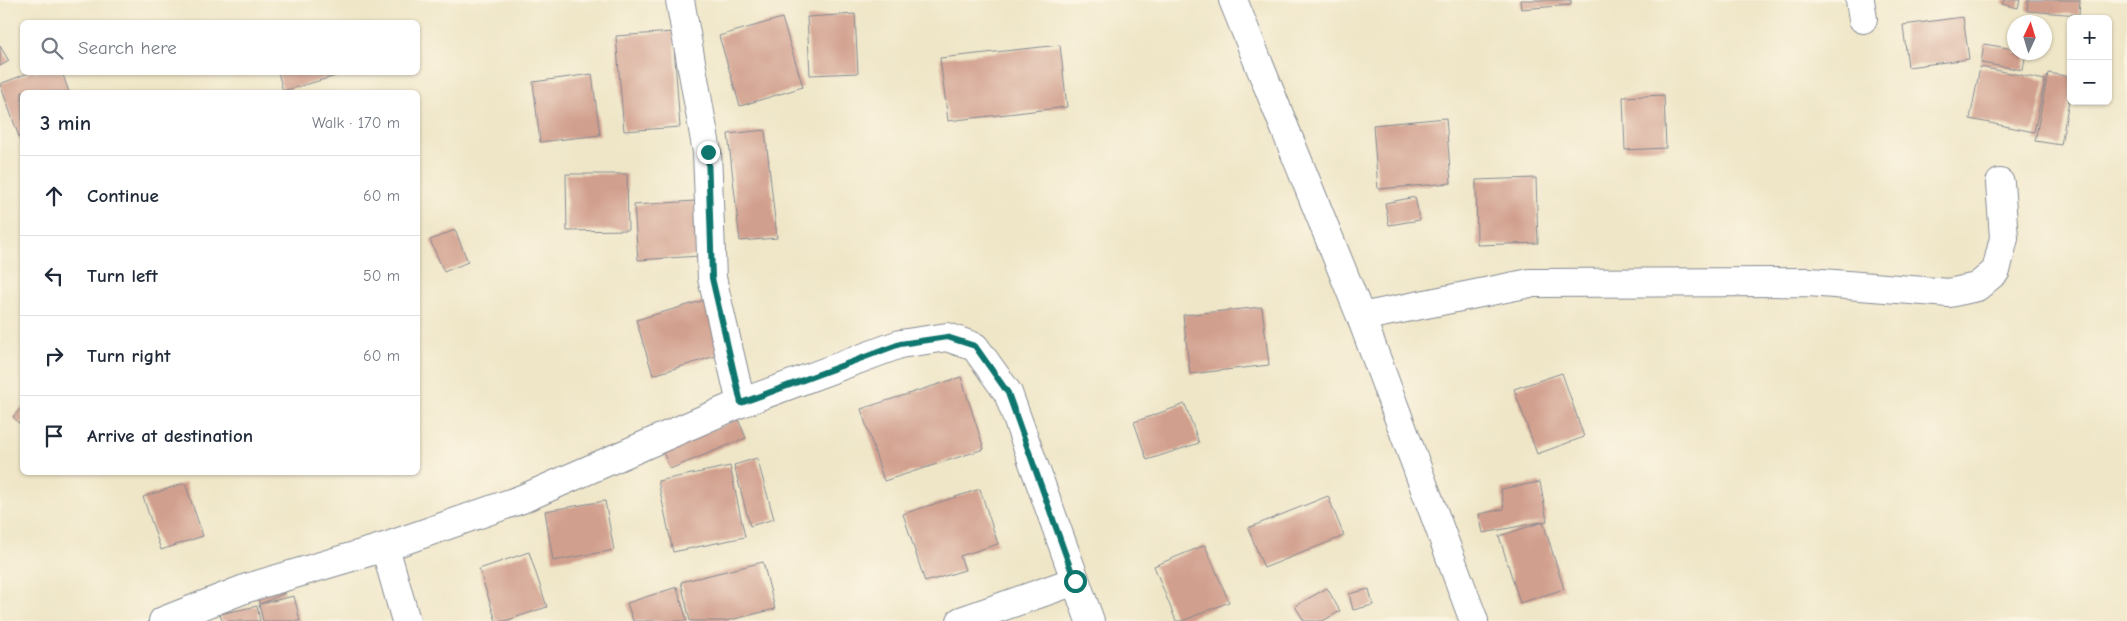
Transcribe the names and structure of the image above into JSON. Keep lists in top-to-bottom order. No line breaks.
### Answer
{"north":"top","page":{"map_buttons":["+","−"],"search":"Search here","heading":["3 min","Walk · 170 m"],"list":[["Continue","60 m"],["Turn left","50 m"],["Turn right","60 m"],"Arrive at destination"]}}
